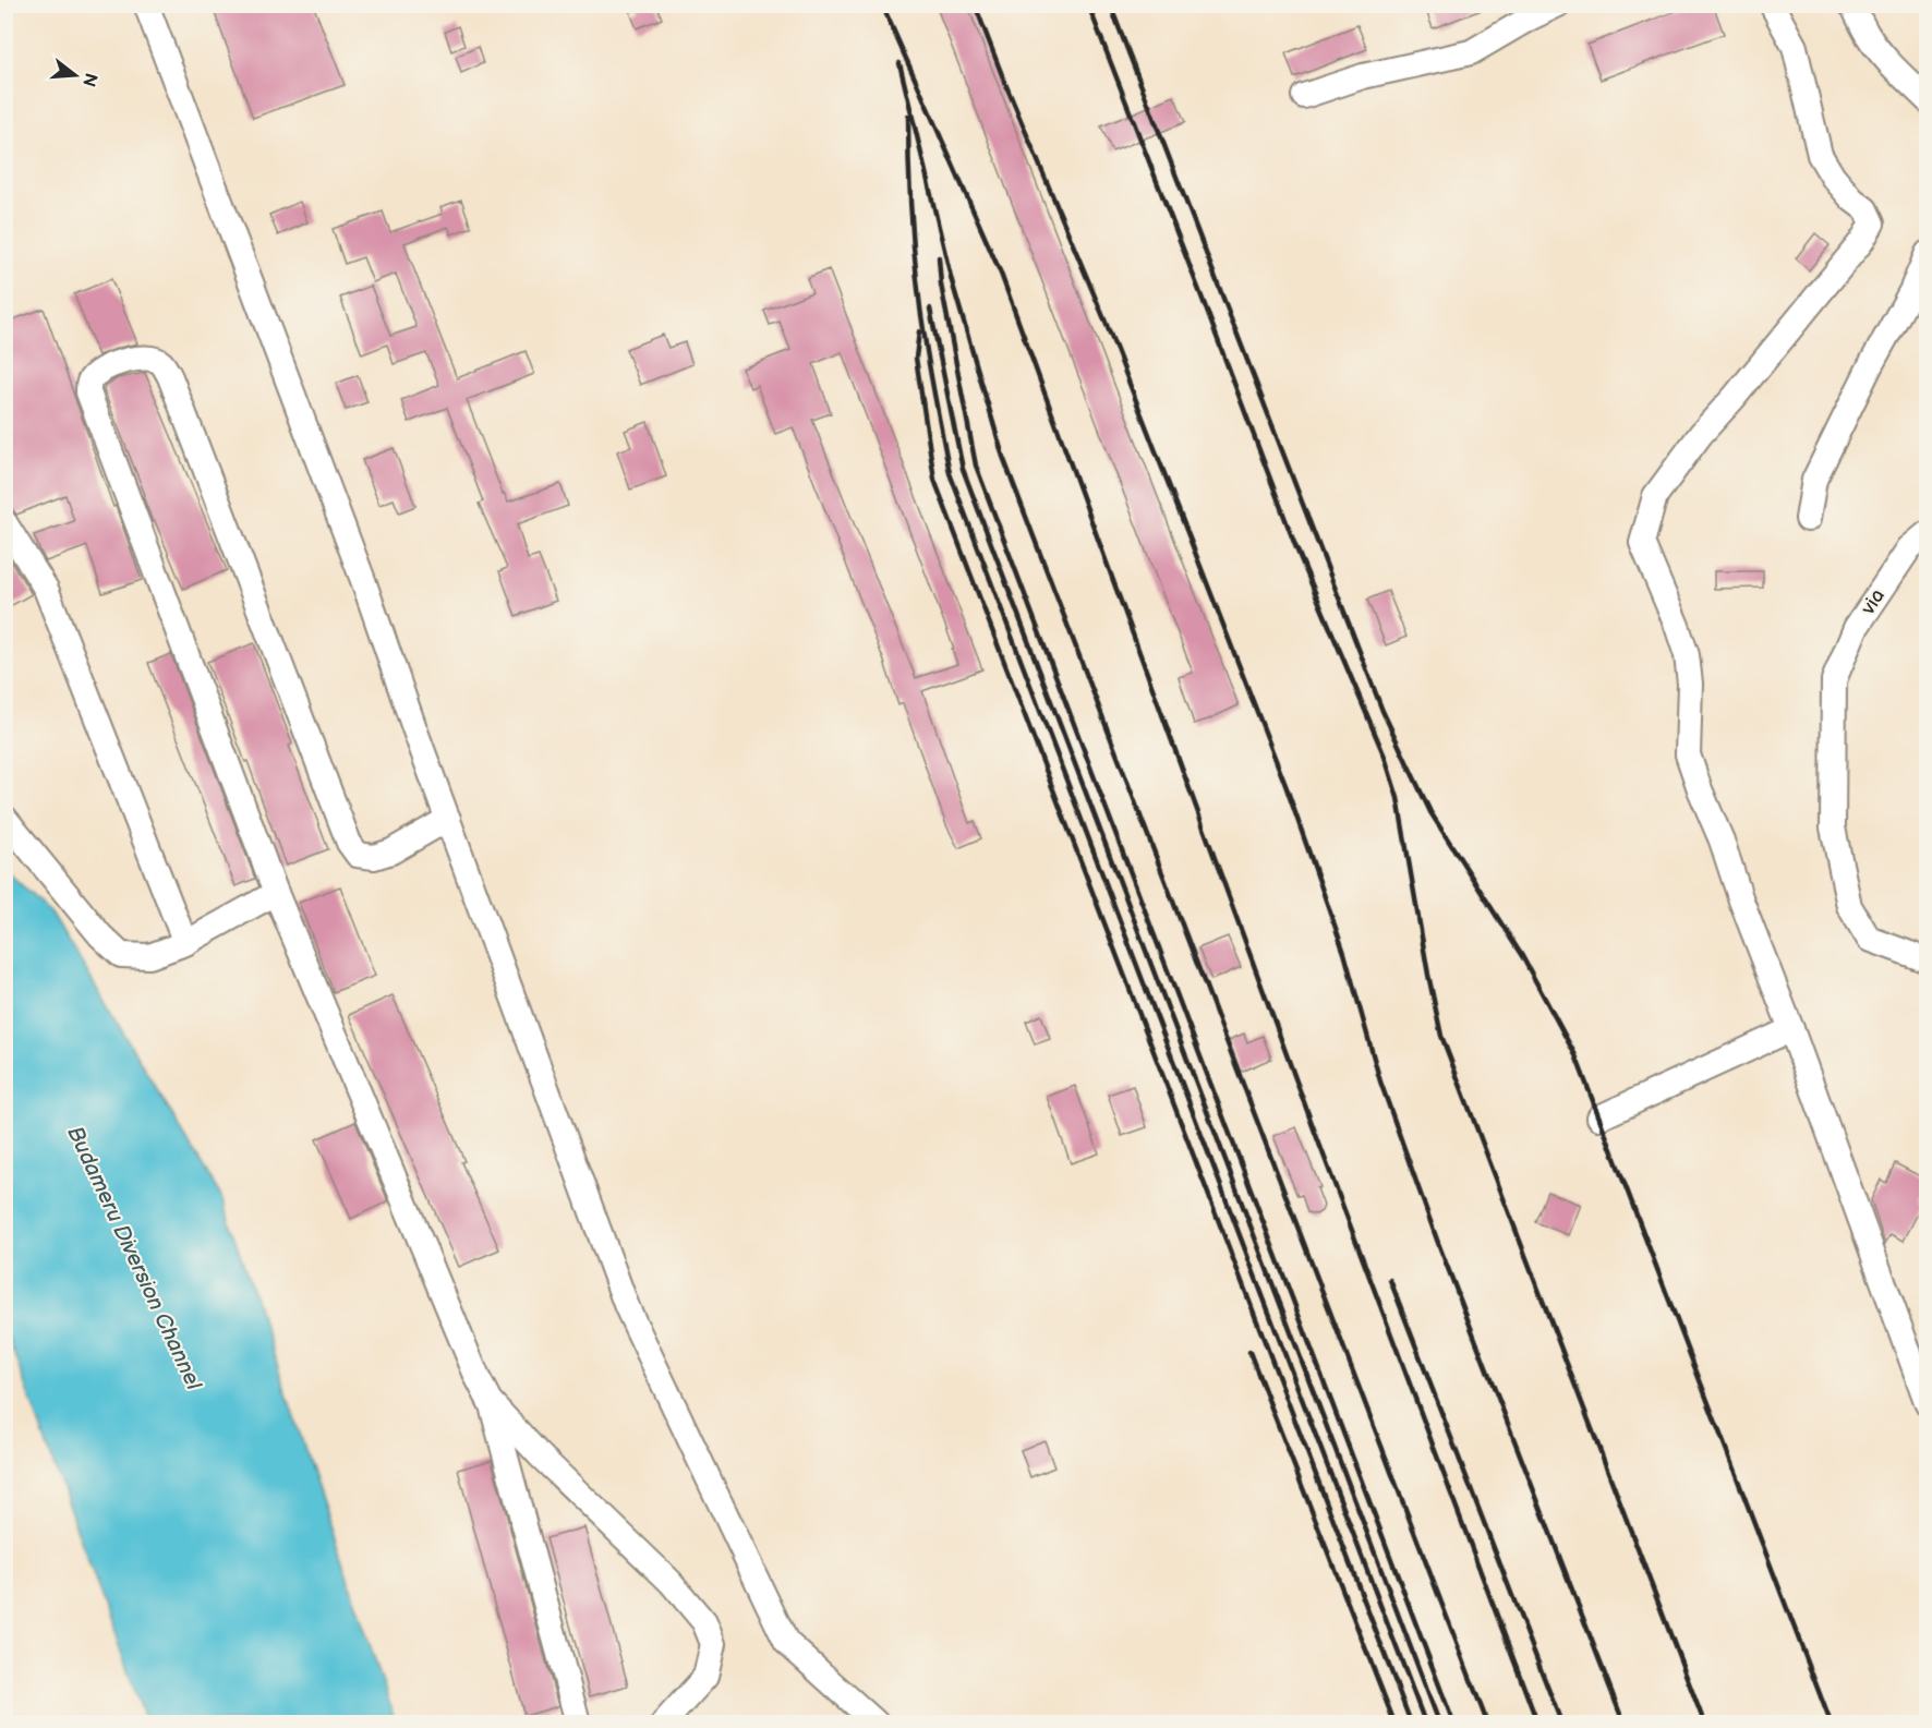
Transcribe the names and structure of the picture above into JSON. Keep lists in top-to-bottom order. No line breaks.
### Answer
{"streets":{"street":["via"]},"water":["Budameru Diversion Channel"],"north":"right"}
